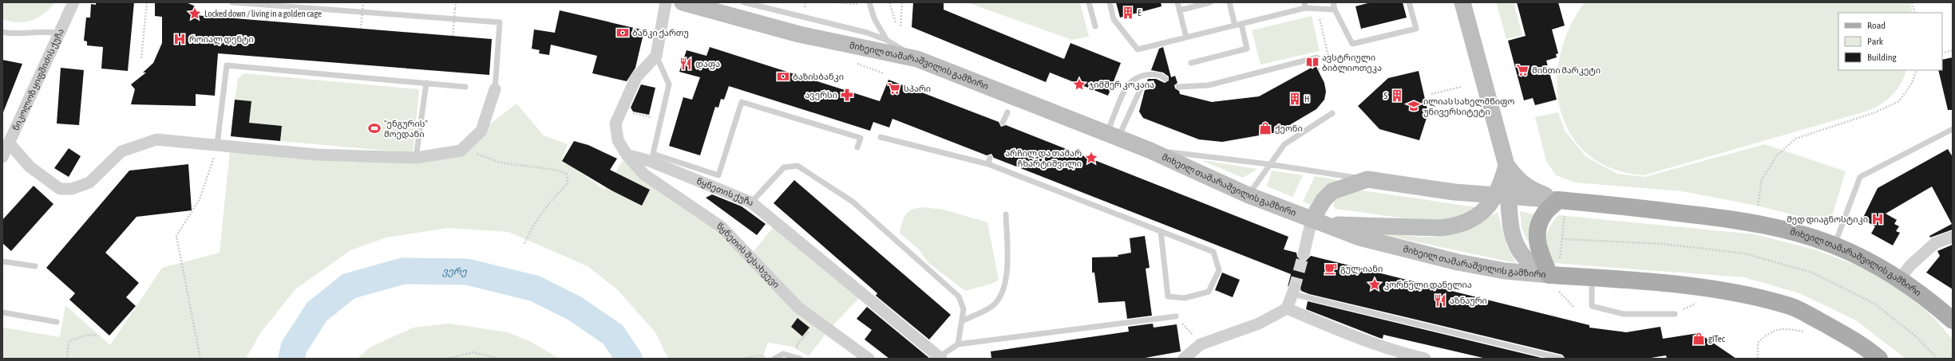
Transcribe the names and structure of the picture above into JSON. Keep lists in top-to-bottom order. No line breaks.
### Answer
{"streets":{"main road":["მიხეილ თამარაშვილის გამზირი"],"street":["ნიკოლოზ ყიფშიძის ქუჩა","წყნეთის ქუჩა","წყნეთის შესახვევი"]},"crossings":[["წყნეთის ქუჩა","წყნეთის შესახვევი"]],"water":["ვერე"],"places":{"building":["E","S","H"],"place":["Locked down / living in a golden cage","ჯიმშერ კოკაია","არჩილ და თამარ ჩხარტიშვილი","კორნელი დანელია"],"bank":["ბანკი ქართუ","ბაზისბანკი"],"hospital":["როიალ დენტი","მედ დიაგნოსტიკი"],"library":["ავსტრიული ბიბლიოთეკა"],"restaurant":["დაფა","აზნაური"],"supermarket":["მინთი მარკეტი","სპარი"],"pharmacy":["ავერსი"],"school or university":["ილიას სახელმწიფო უნივერსიტეტი"],"sports":["\"ენგურის\" მოედანი"],"shop":["ქეონი","gITec"],"cafe":["გულ-იანი"]},"legend":["Road","Park","Building"]}
